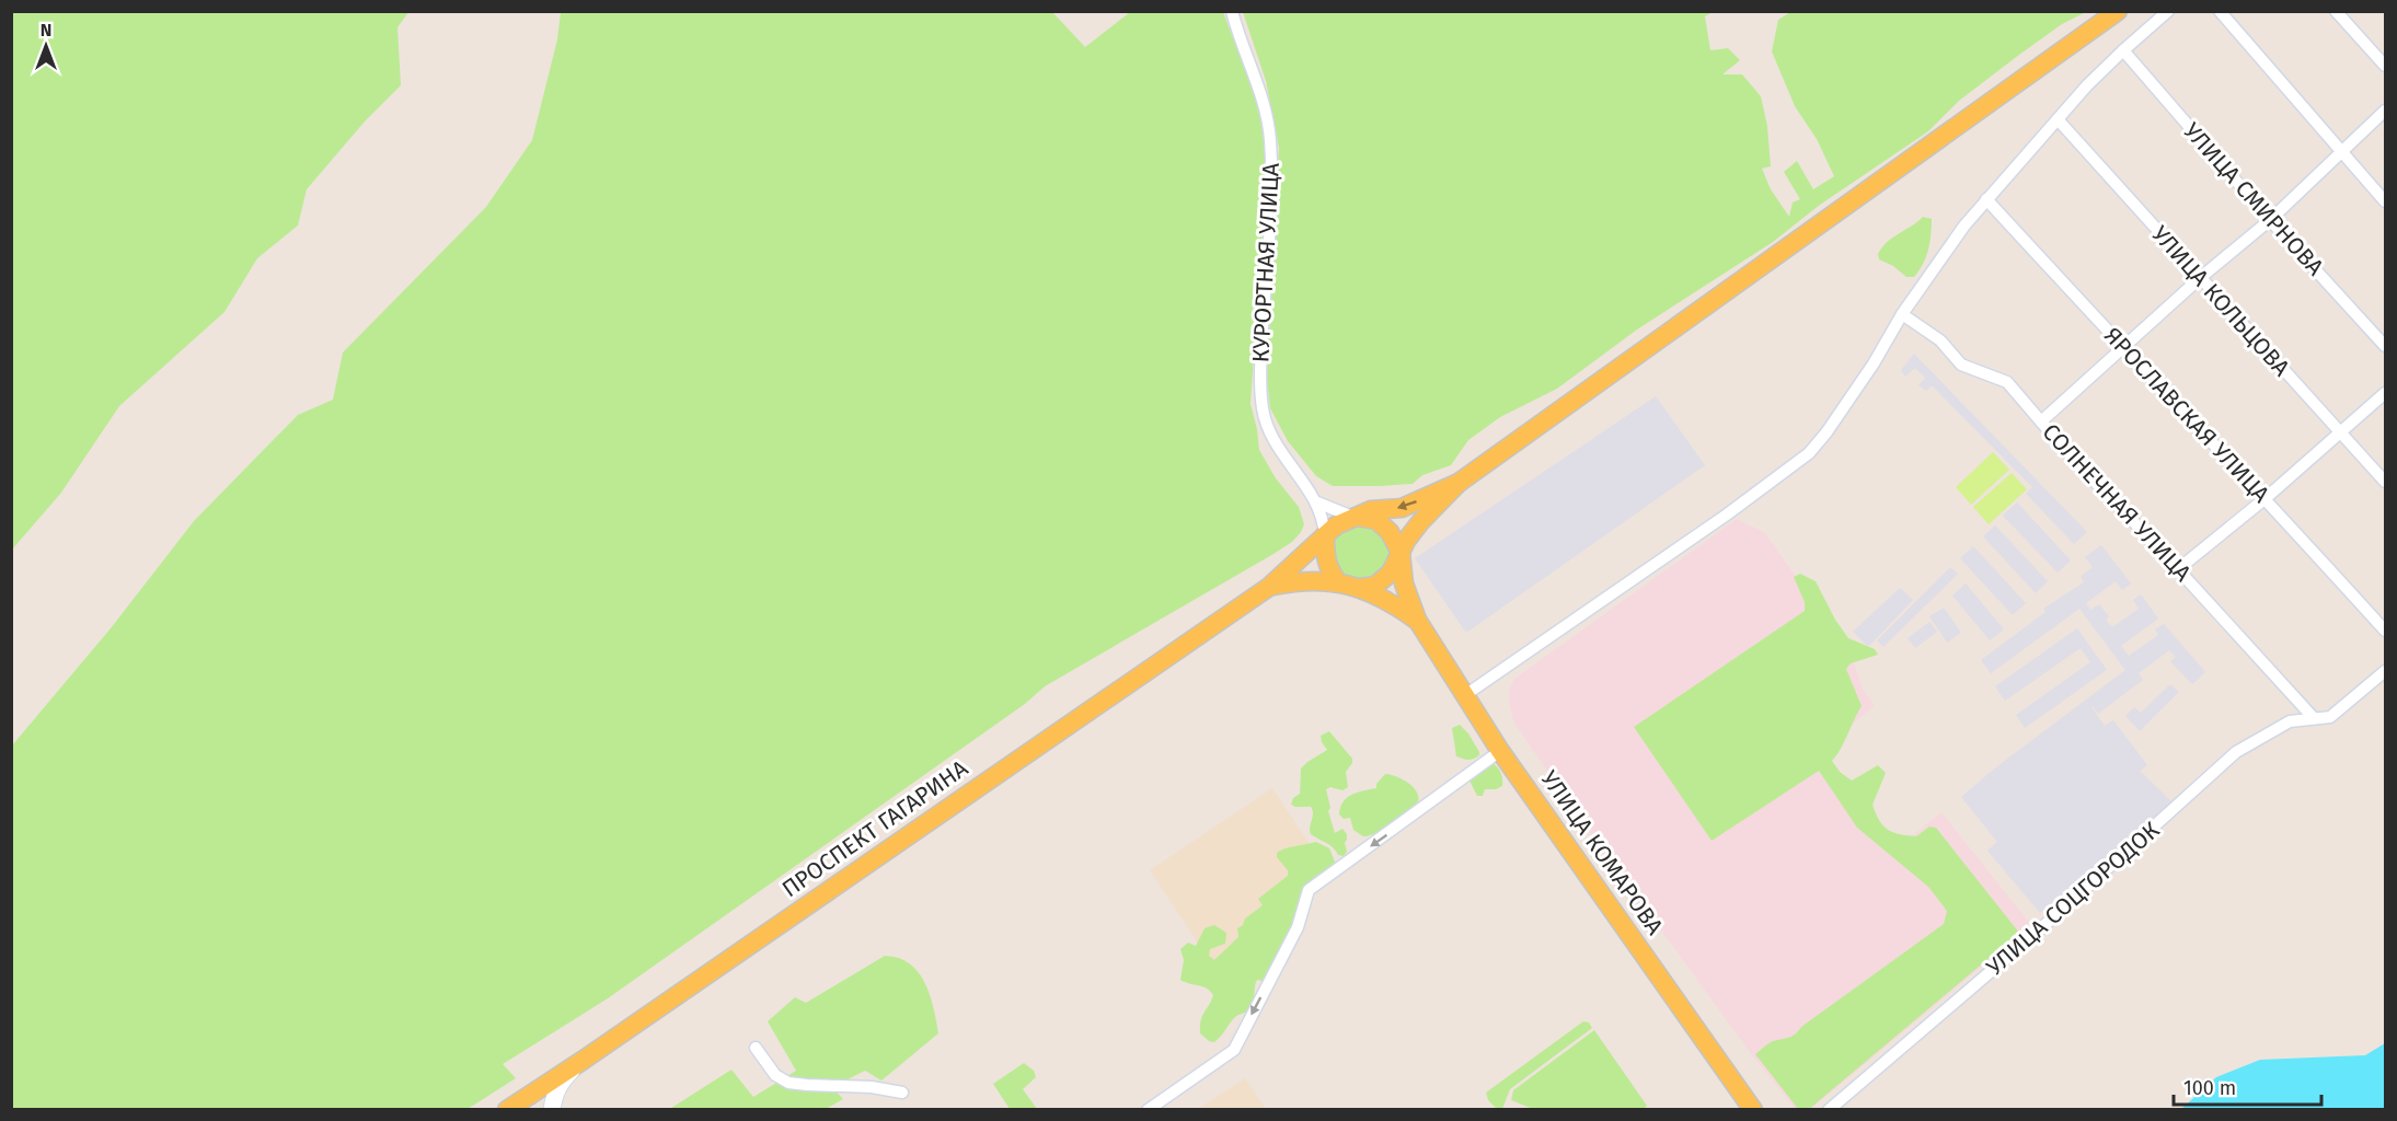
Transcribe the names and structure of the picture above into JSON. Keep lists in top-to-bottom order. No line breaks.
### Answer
{"streets":{"main road":["ПРОСПЕКТ ГАГАРИНА","УЛИЦА КОМАРОВА"],"street":["УЛИЦА СМИРНОВА","КУРОРТНАЯ УЛИЦА","УЛИЦА КОЛЬЦОВА","ЯРОСЛАВСКАЯ УЛИЦА","СОЛНЕЧНАЯ УЛИЦА","УЛИЦА СОЦГОРОДОК"]},"crossings":[["КУРОРТНАЯ УЛИЦА","ПРОСПЕКТ ГАГАРИНА"],["СОЛНЕЧНАЯ УЛИЦА","УЛИЦА СОЦГОРОДОК"]],"scale_bar":"100 m","north":"top"}
